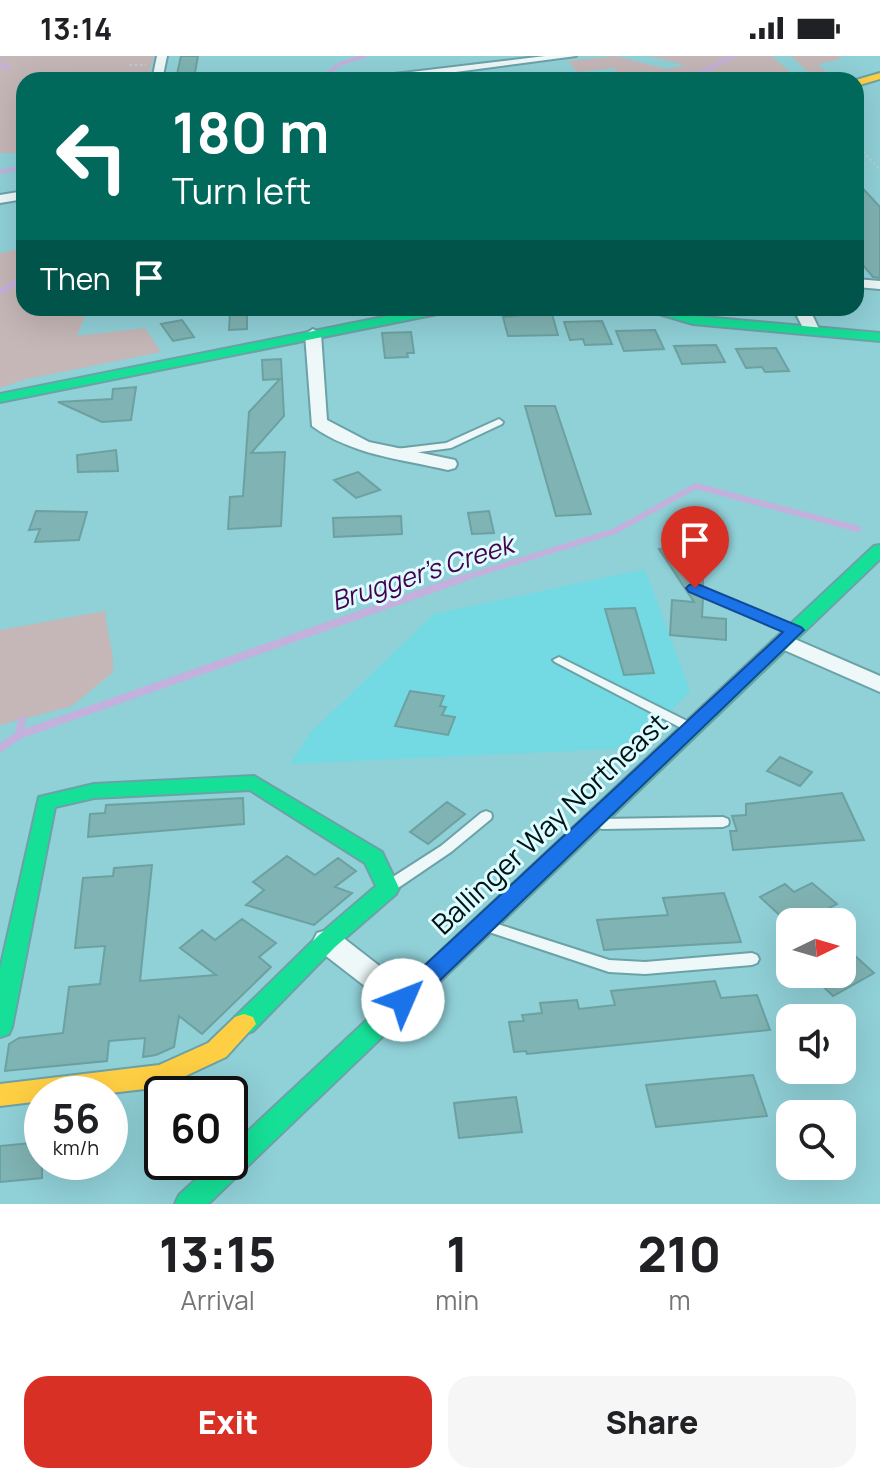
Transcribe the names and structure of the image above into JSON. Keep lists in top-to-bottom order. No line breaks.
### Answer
{"streets":{"street":["Ballinger Way Northeast"]},"water":["Brugger's Creek"],"north":"right","page":{"status":"13:14","turn":["180 m","Turn left"],"then":"Then","speed":"56 km/h","limit":"60","eta":["13:15","Arrival","1","min","210","m"],"buttons":["Exit","Share"]}}
